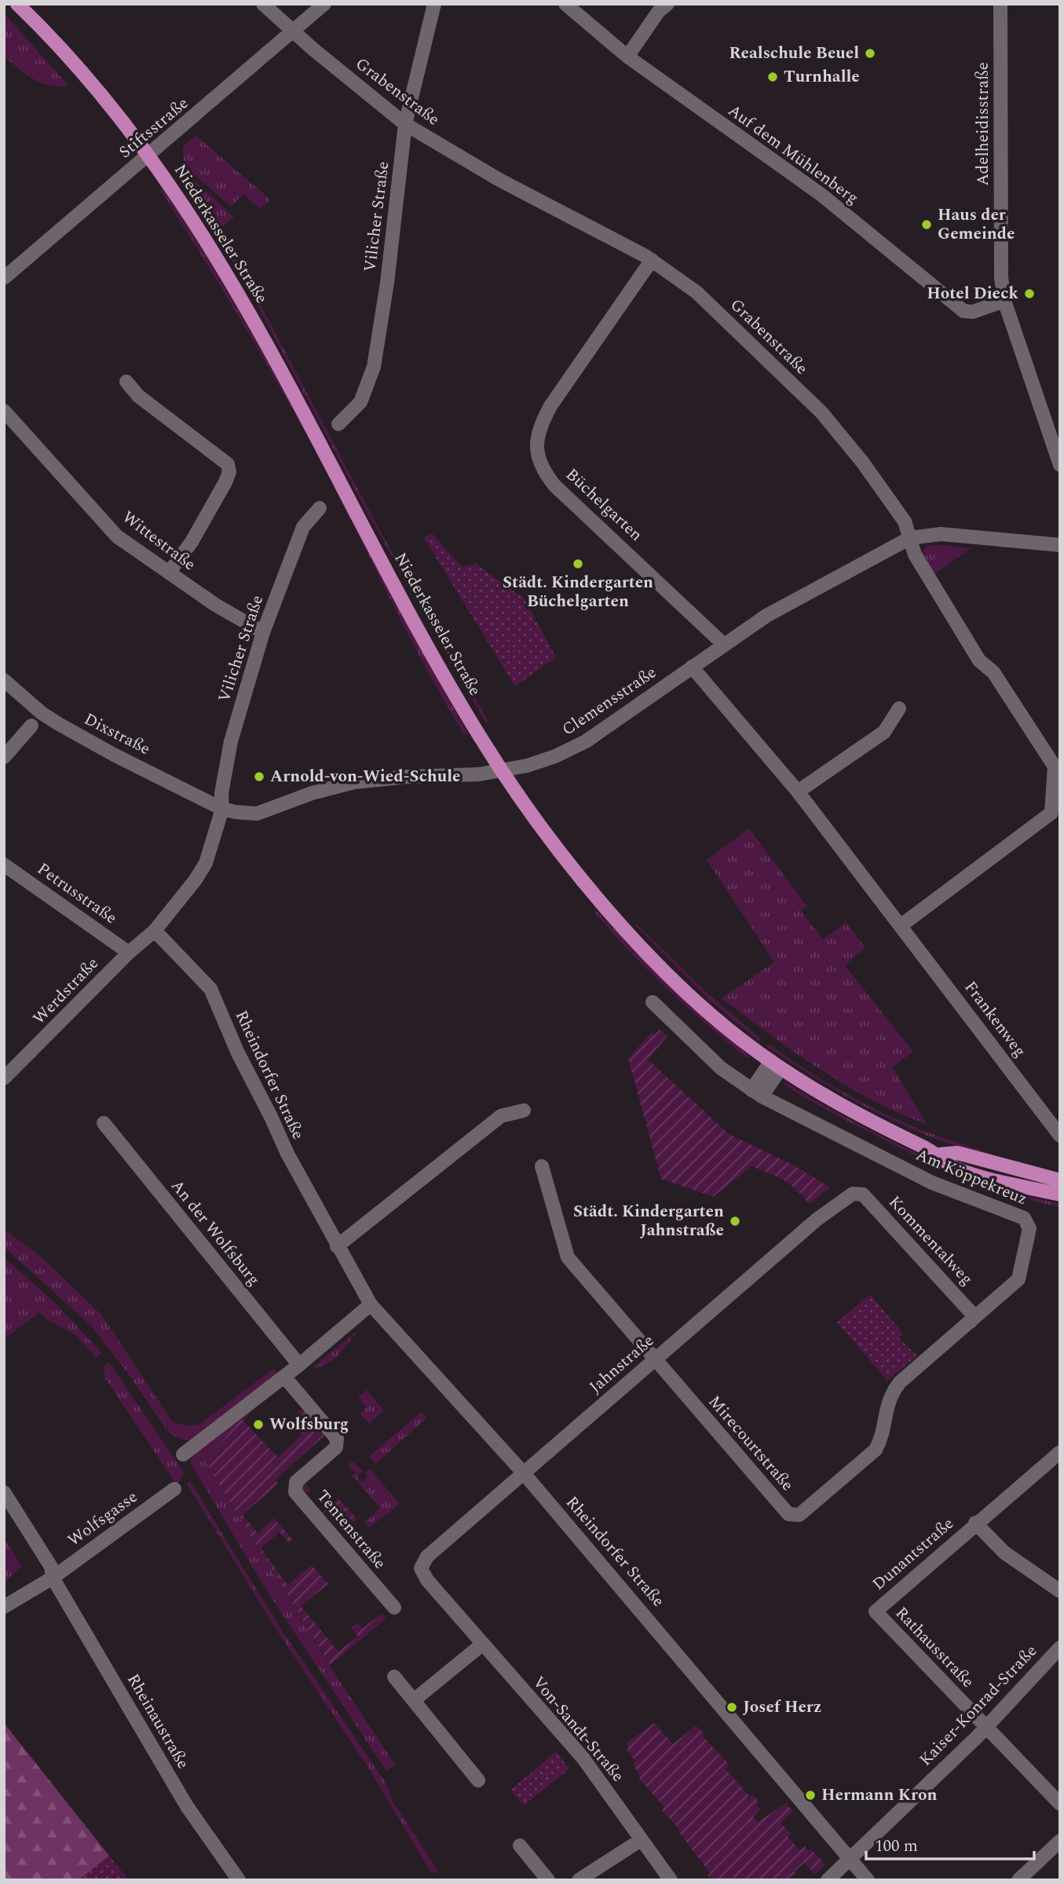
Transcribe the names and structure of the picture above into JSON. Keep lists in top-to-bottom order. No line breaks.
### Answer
{"streets":{"main road":["Niederkasseler Straße"],"street":["Grabenstraße","Adelheidisstraße","Stiftsstraße","Auf dem Mühlenberg","Vilicher Straße","Büchelgarten","Wittestraße","Clemensstraße","Dixstraße","Petrusstraße","Werdstraße","Frankenweg","Rheindorfer Straße","Am Köppekreuz","An der Wolfsburg","Kommentalweg","Jahnstraße","Mirecourtstraße","Wolfsgasse","Tentenstraße","Dunantstraße","Rathausstraße","Kaiser-Konrad-Straße","Rheinaustraße","Von-Sandt-Straße"]},"crossings":[["Grabenstraße","Stiftsstraße"],["Grabenstraße","Vilicher Straße"],["Grabenstraße","Büchelgarten"],["Grabenstraße","Clemensstraße"],["Grabenstraße","Frankenweg"],["Adelheidisstraße","Auf dem Mühlenberg"],["Stiftsstraße","Niederkasseler Straße"],["Vilicher Straße","Wittestraße"],["Vilicher Straße","Clemensstraße"],["Vilicher Straße","Dixstraße"],["Niederkasseler Straße","Clemensstraße"],["Büchelgarten","Clemensstraße"],["Clemensstraße","Dixstraße"],["Clemensstraße","Frankenweg"],["Petrusstraße","Werdstraße"],["Werdstraße","Rheindorfer Straße"],["Rheindorfer Straße","Jahnstraße"],["Rheindorfer Straße","Kaiser-Konrad-Straße"],["Am Köppekreuz","Kommentalweg"],["Am Köppekreuz","Mirecourtstraße"],["Kommentalweg","Jahnstraße"],["Kommentalweg","Mirecourtstraße"],["Jahnstraße","Mirecourtstraße"],["Jahnstraße","Von-Sandt-Straße"],["Wolfsgasse","Rheinaustraße"],["Dunantstraße","Rathausstraße"],["Rathausstraße","Kaiser-Konrad-Straße"]],"places":["Realschule Beuel","Turnhalle","Haus der Gemeinde","Hotel Dieck","Städt. Kindergarten Büchelgarten","Arnold-von-Wied-Schule","Städt. Kindergarten Jahnstraße","Wolfsburg","Josef Herz","Hermann Kron"],"scale_bar":"100 m"}
